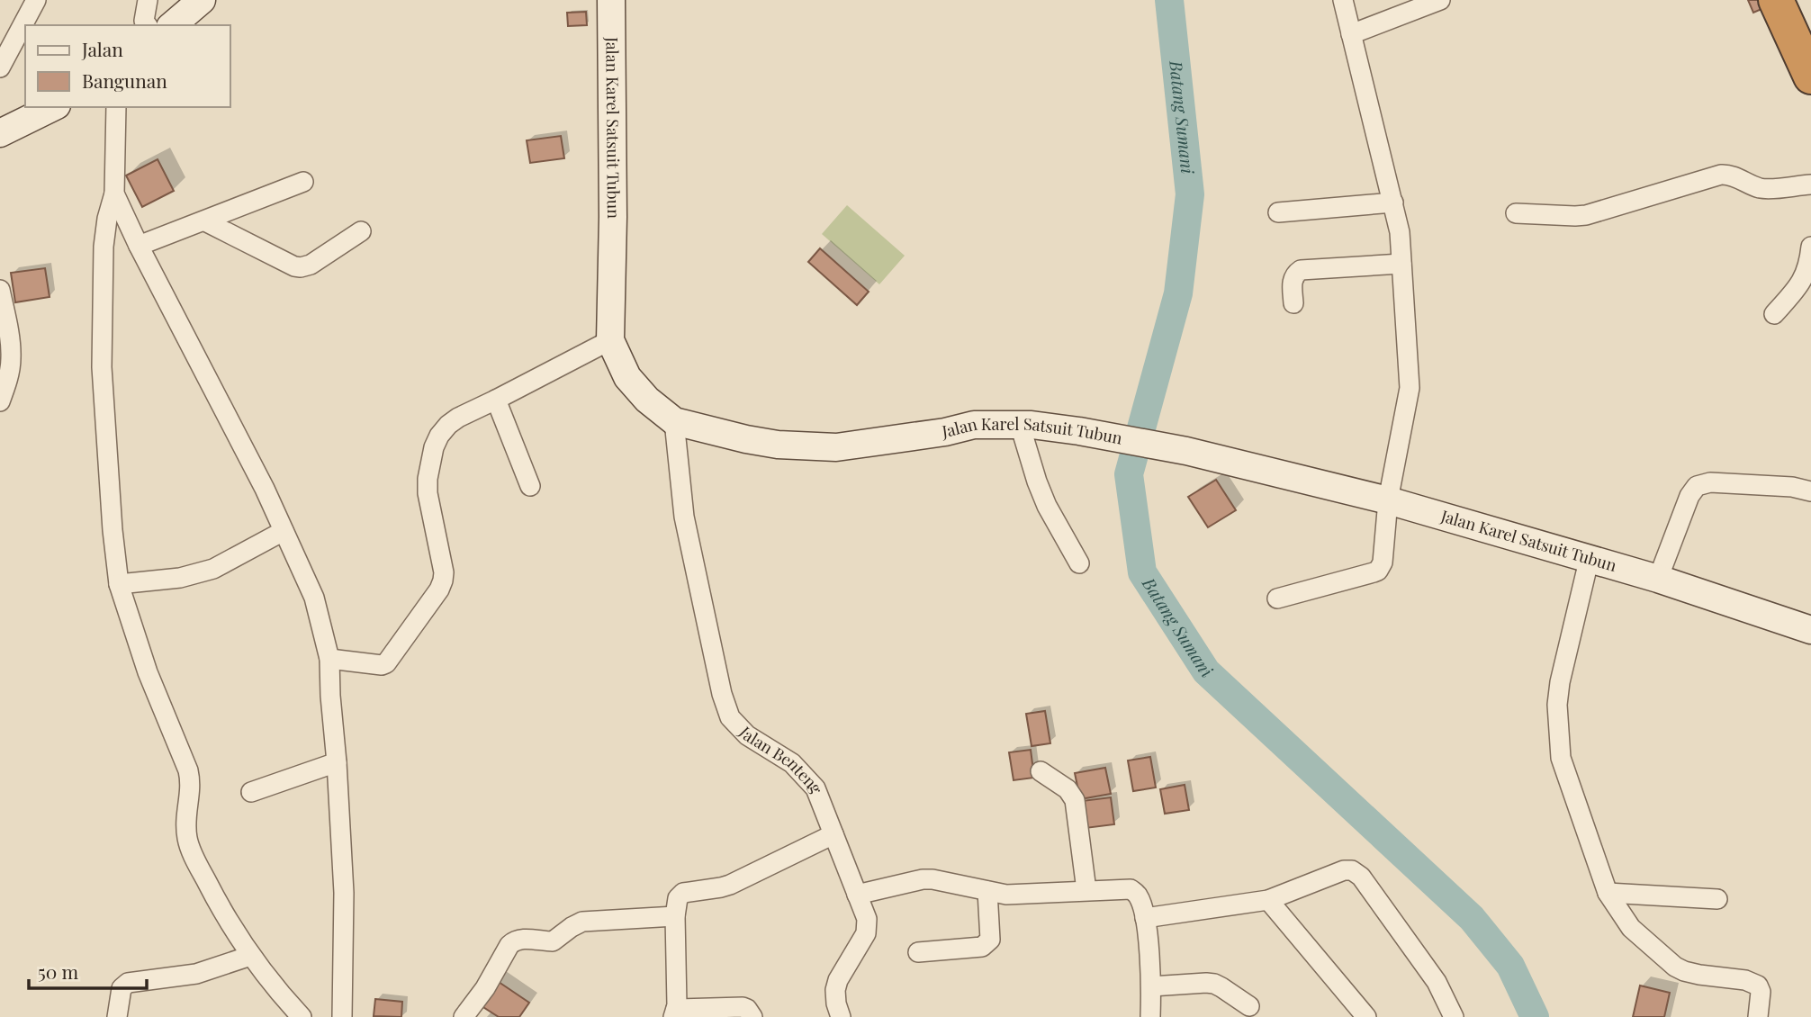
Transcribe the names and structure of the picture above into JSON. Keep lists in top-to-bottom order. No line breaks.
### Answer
{"streets":{"street":["Jalan Karel Satsuit Tubun","Jalan Benteng"]},"crossings":[["Jalan Karel Satsuit Tubun","Jalan Benteng"]],"water":["Batang Sumani"],"legend":["Jalan","Bangunan"],"scale_bar":"50 m"}
